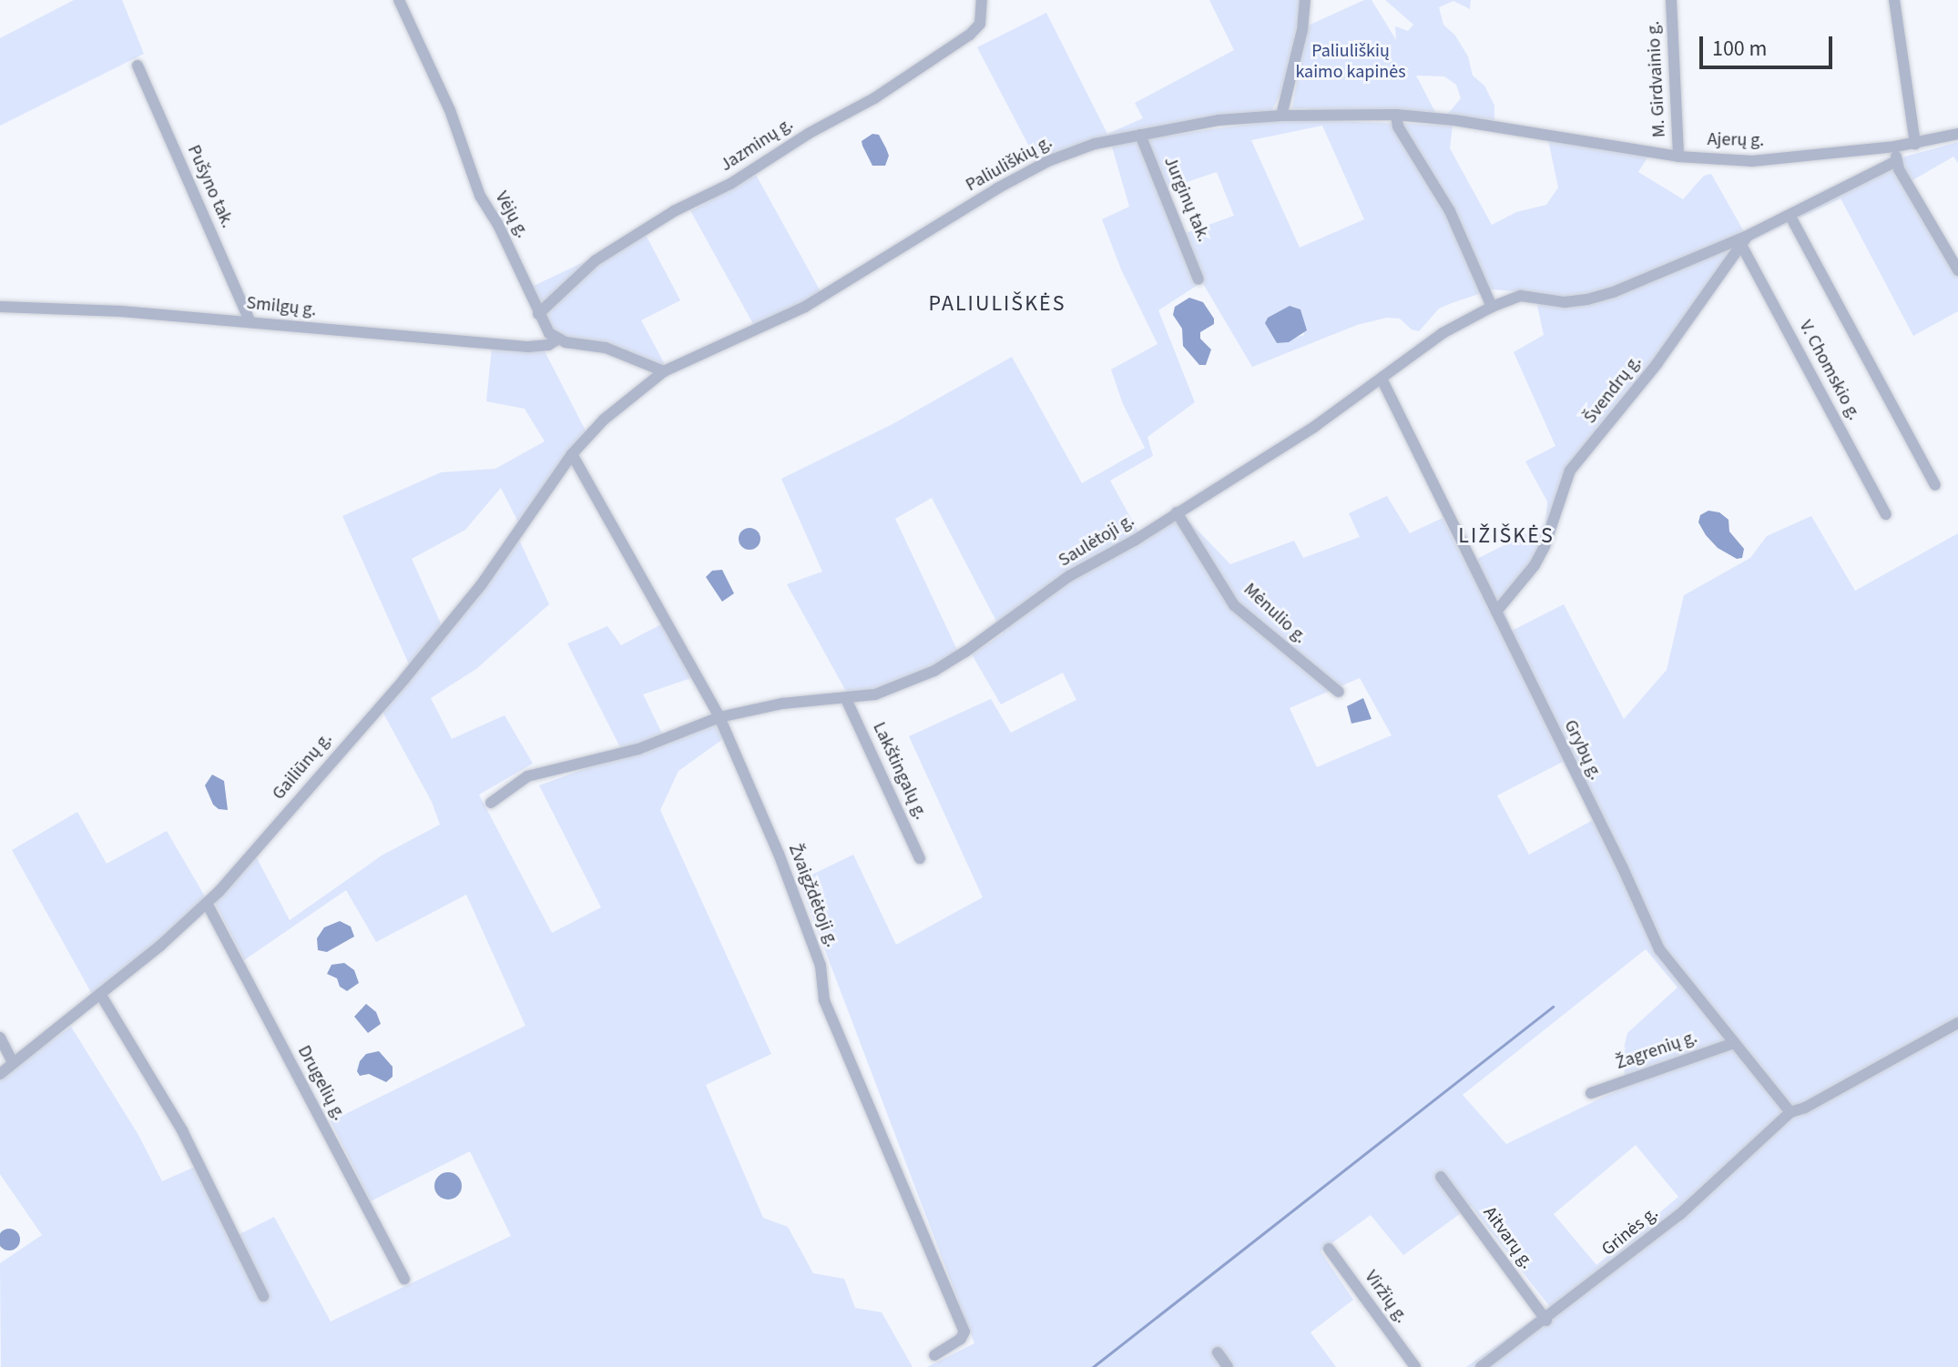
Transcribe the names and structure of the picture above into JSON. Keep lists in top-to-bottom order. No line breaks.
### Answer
{"streets":{"street":["M. Girdvainio g.","Ajerų g.","Jazminų g.","Paliuliškių g.","Pušyno tak.","Jurginų tak.","Vėjų g.","Smilgų g.","V. Chomskio g.","Švendrų g.","Saulėtoji g.","Mėnulio g.","Grybų g.","Gailiūnų g.","Lakštingalų g.","Žvaigždėtoji g.","Žagrenių g.","Drugelių g.","Grinės g.","Aitvarų g.","Viržių g."]},"crossings":[["M. Girdvainio g.","Ajerų g."],["Ajerų g.","Paliuliškių g."],["Jazminų g.","Vėjų g."],["Paliuliškių g.","Jurginų tak."],["Paliuliškių g.","Gailiūnų g."],["Pušyno tak.","Smilgų g."],["Vėjų g.","Smilgų g."],["V. Chomskio g.","Švendrų g."],["V. Chomskio g.","Saulėtoji g."],["Švendrų g.","Saulėtoji g."],["Švendrų g.","Grybų g."],["Saulėtoji g.","Mėnulio g."],["Saulėtoji g.","Grybų g."],["Saulėtoji g.","Lakštingalų g."],["Saulėtoji g.","Žvaigždėtoji g."],["Grybų g.","Žagrenių g."],["Grybų g.","Grinės g."],["Gailiūnų g.","Žvaigždėtoji g."],["Gailiūnų g.","Drugelių g."],["Grinės g.","Aitvarų g."]],"districts":["PALIULIŠKĖS","LIŽIŠKĖS"],"parks":["Paliuliškių kaimo kapinės"],"scale_bar":"100 m"}
